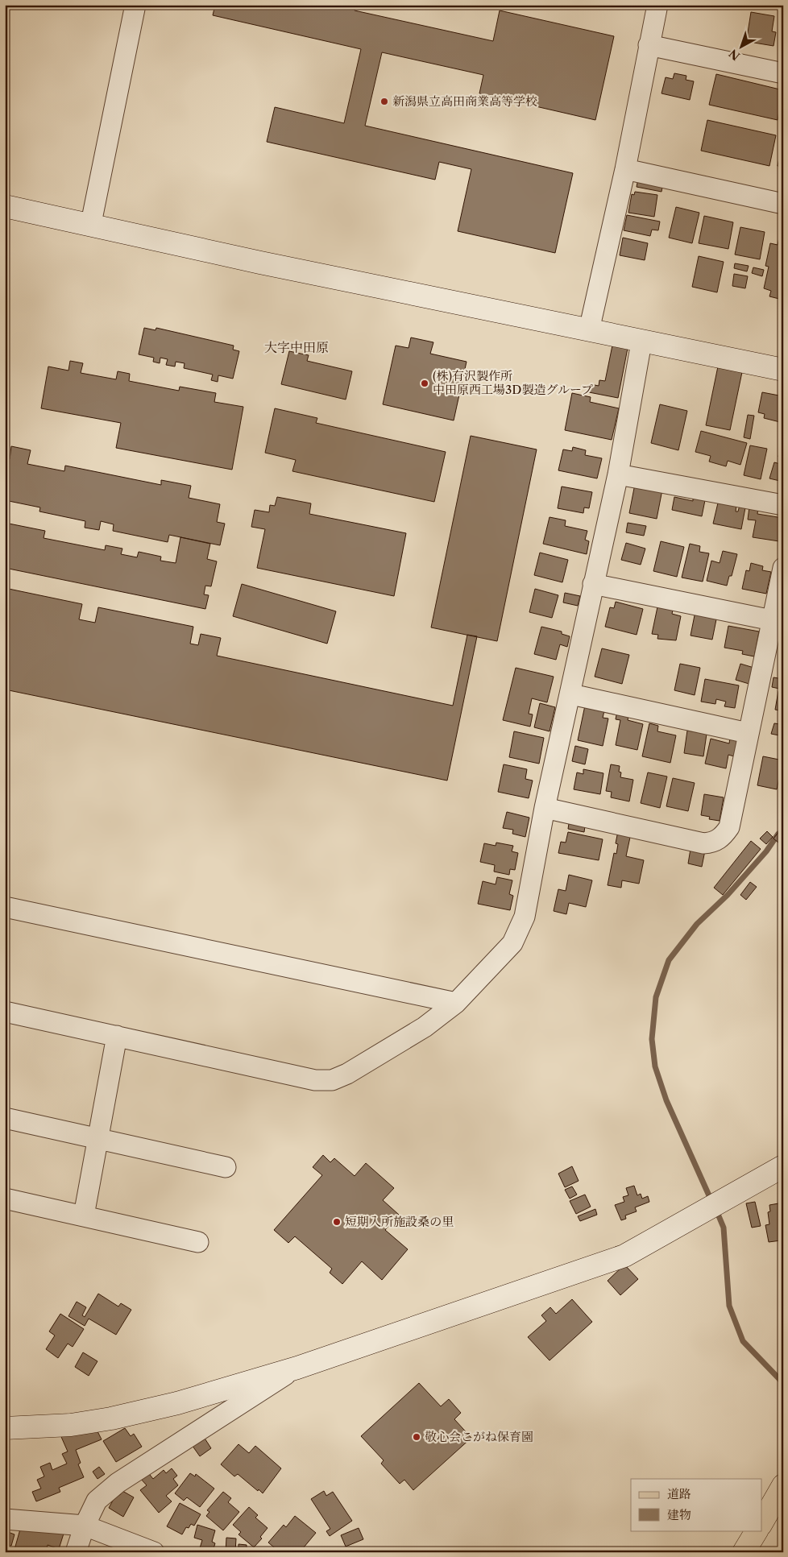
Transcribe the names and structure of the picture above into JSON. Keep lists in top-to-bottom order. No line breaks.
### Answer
{"districts":["大字中田原"],"places":["新潟県立高田商業高等学校","(株)有沢製作所 中田原西工場3D製造グループ","短期入所施設桑の里","敬心会こがね保育園"],"legend":["道路","建物"],"north":"bottom left"}
